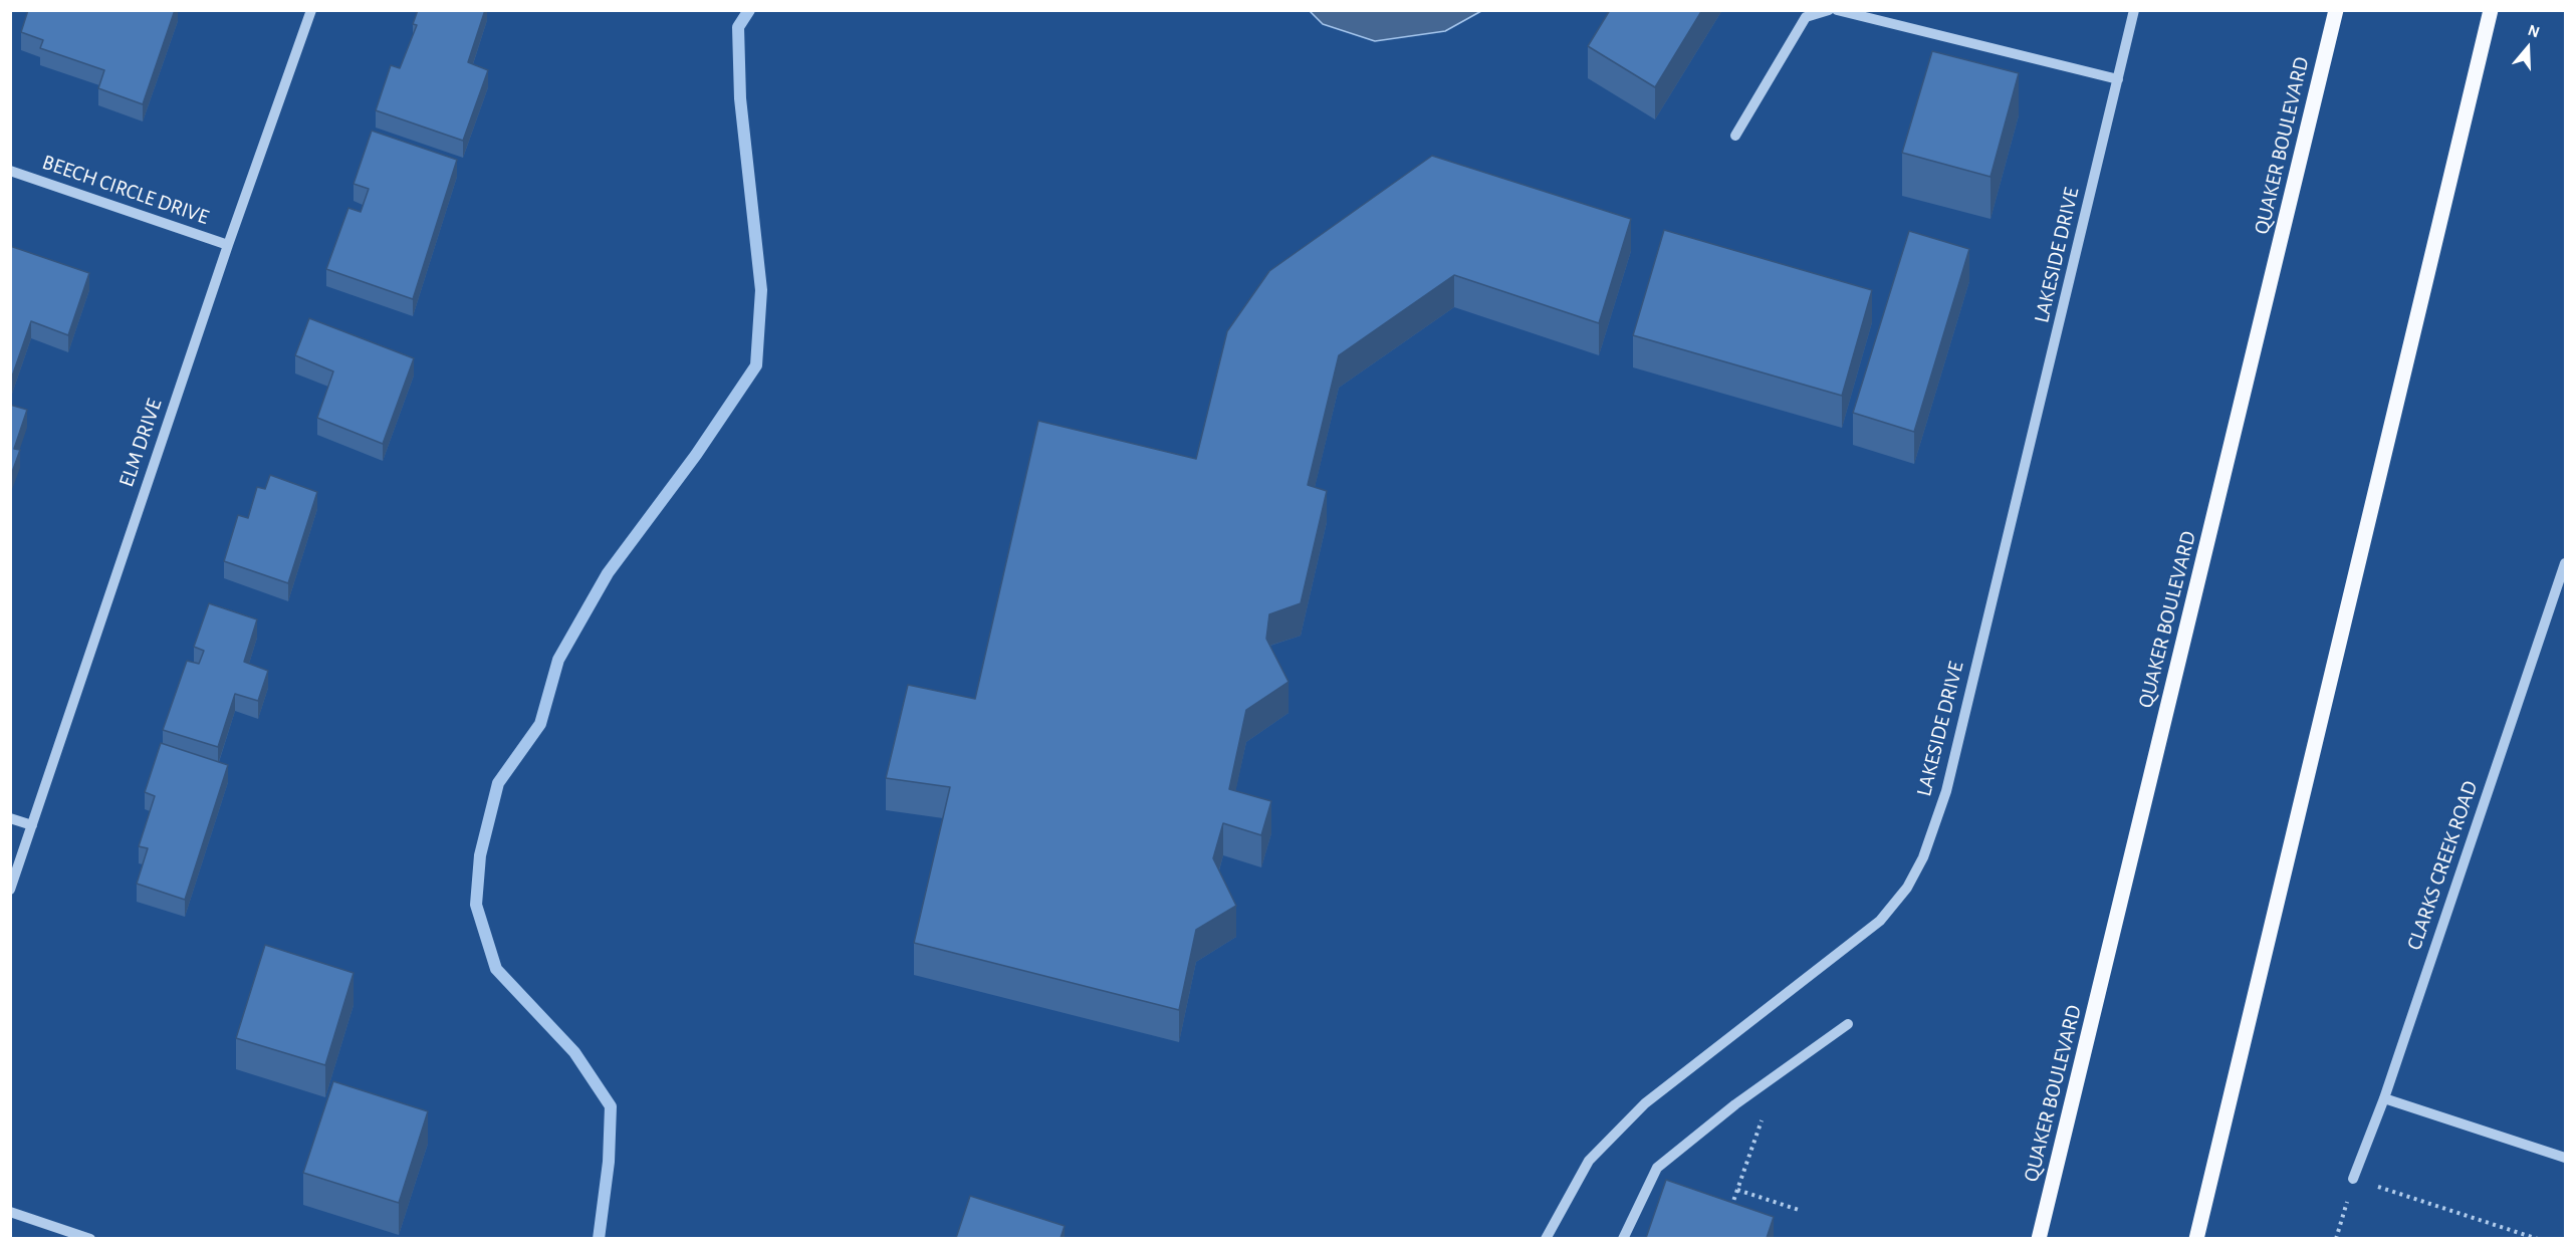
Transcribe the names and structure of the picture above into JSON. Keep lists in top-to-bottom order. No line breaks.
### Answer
{"streets":{"main road":["QUAKER BOULEVARD"],"street":["BEECH CIRCLE DRIVE","LAKESIDE DRIVE","ELM DRIVE","CLARKS CREEK ROAD"]},"crossings":[["BEECH CIRCLE DRIVE","ELM DRIVE"]],"north":"top"}
